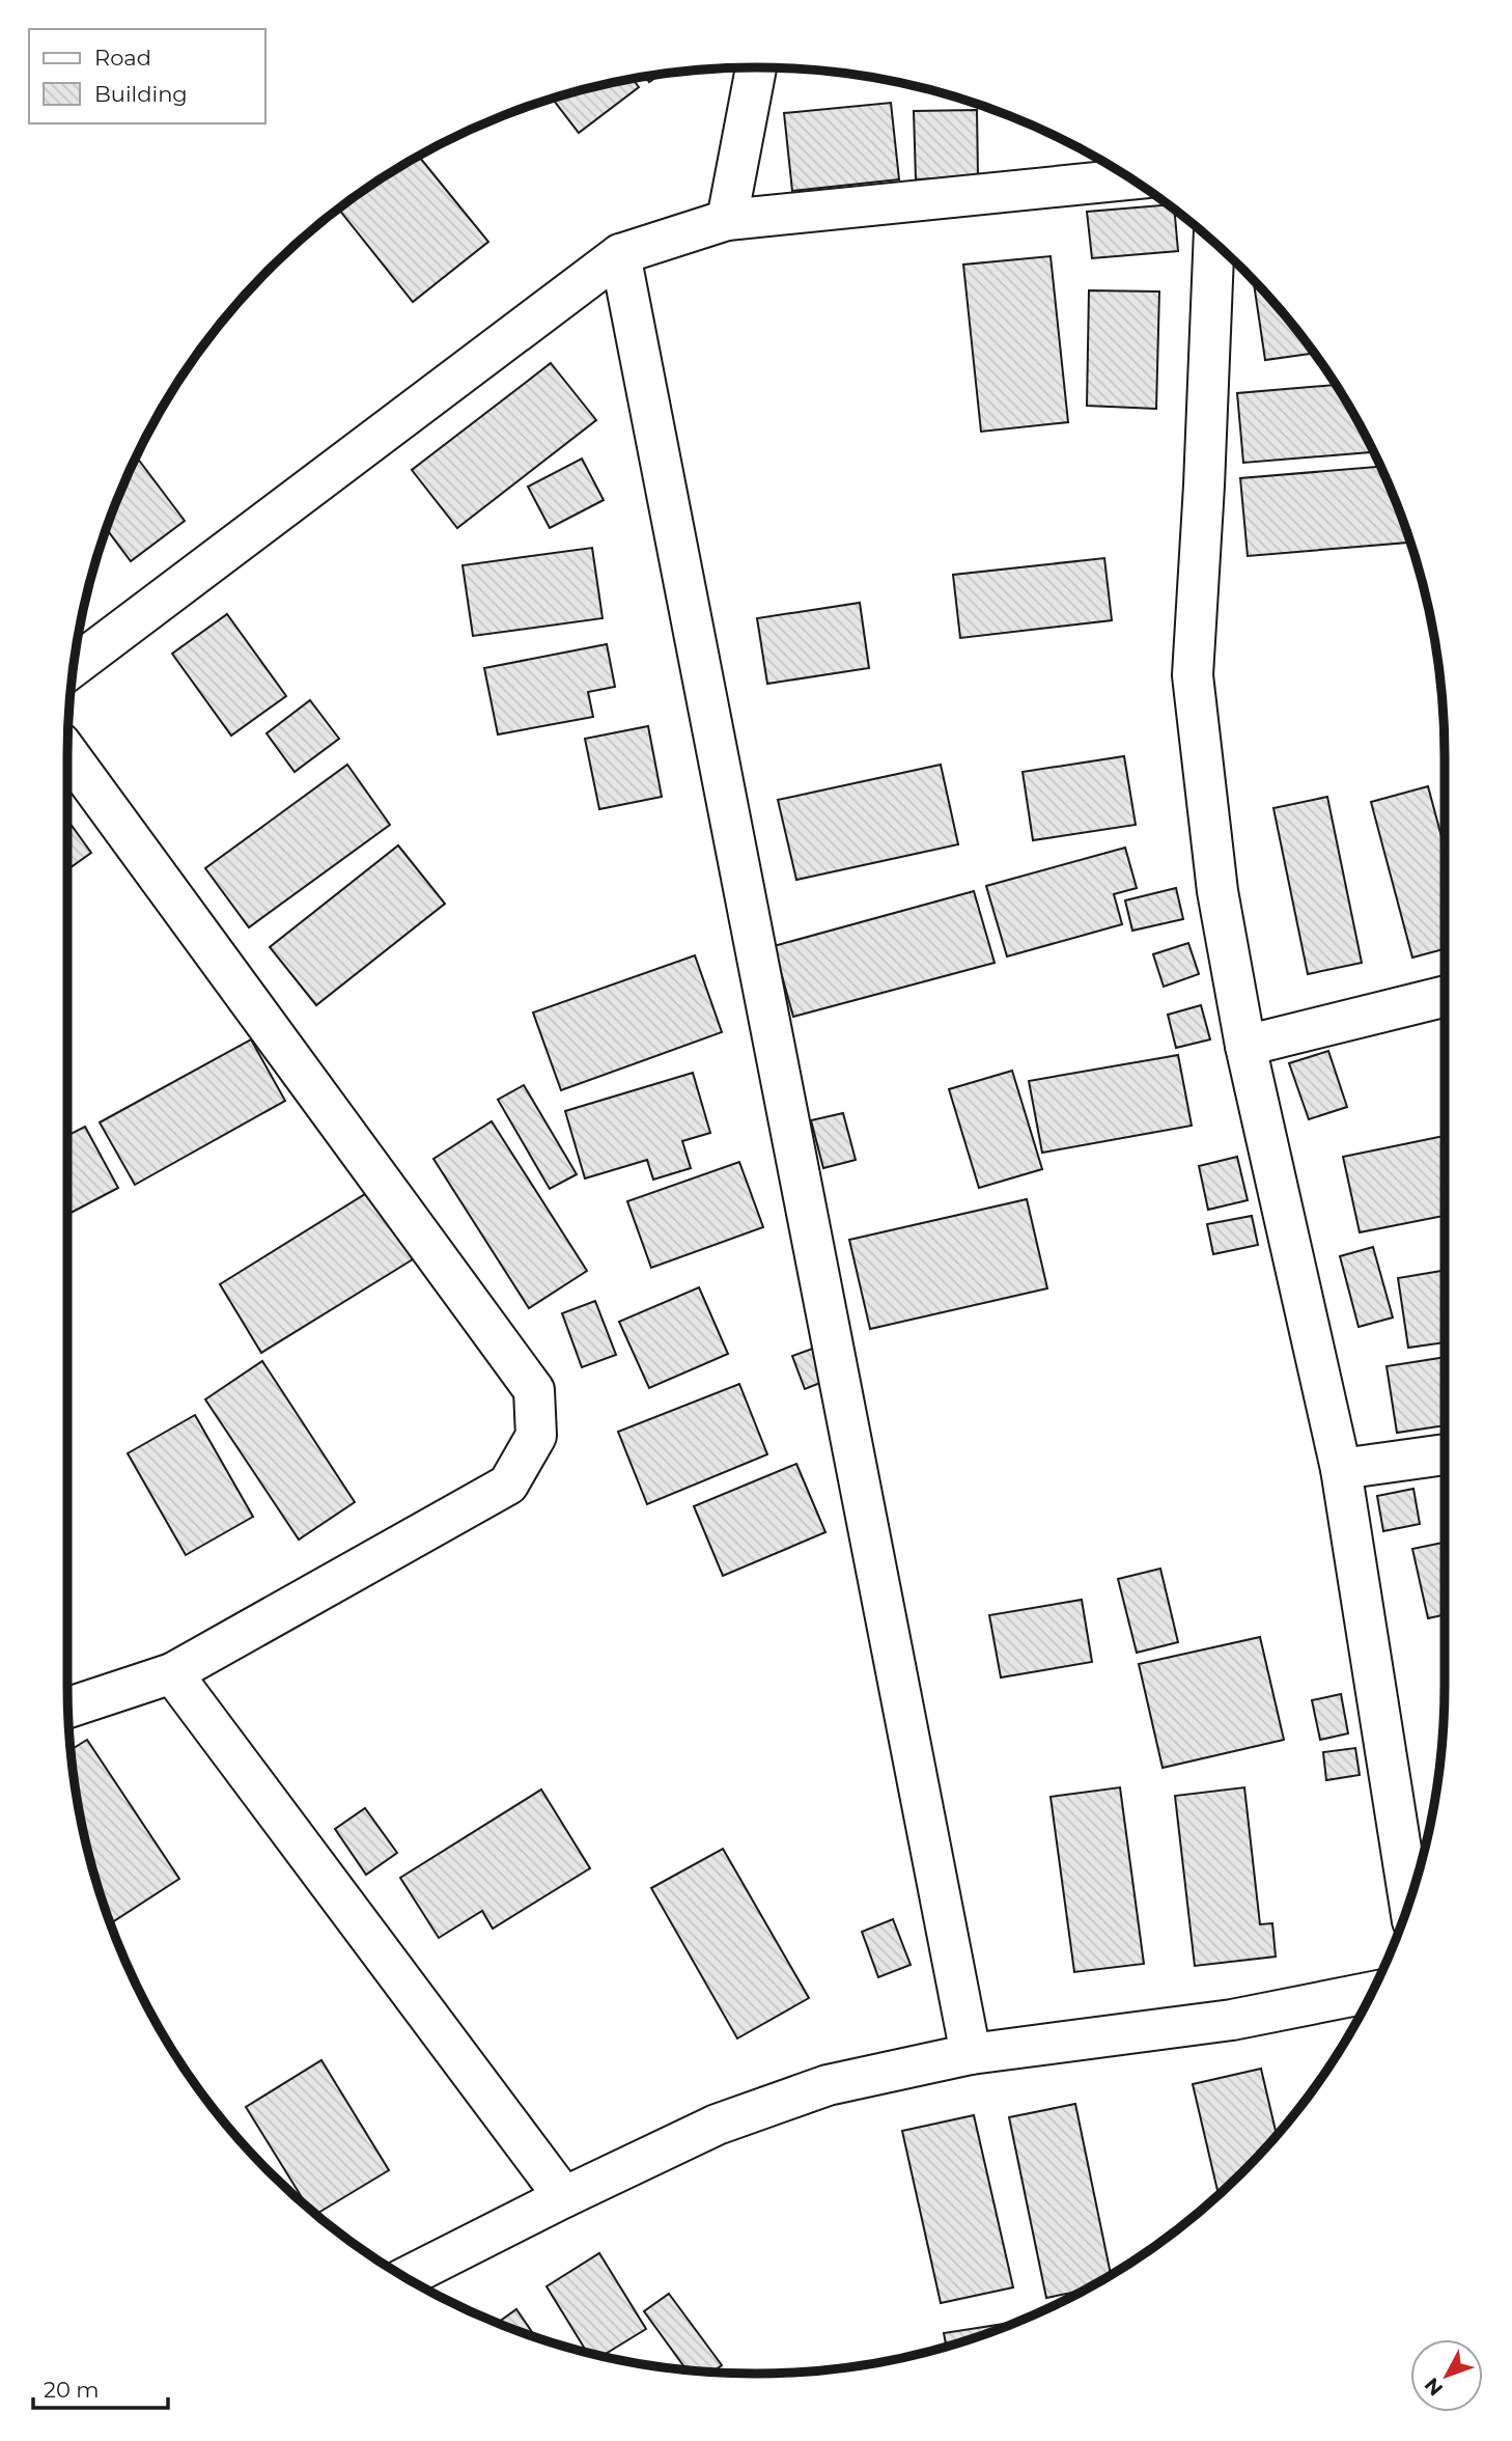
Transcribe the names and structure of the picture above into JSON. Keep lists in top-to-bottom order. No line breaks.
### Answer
{"legend":["Road","Building"],"scale_bar":"20 m","north":"bottom left"}
